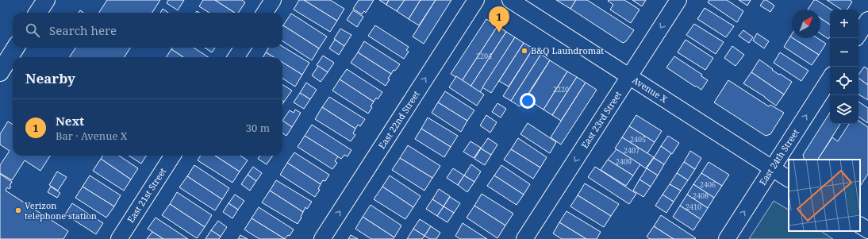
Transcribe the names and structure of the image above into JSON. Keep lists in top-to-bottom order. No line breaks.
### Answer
{"streets":{"street":["Avenue X","East 22nd Street","East 23rd Street","East 24th Street","East 21st Street"]},"crossings":[["Avenue X","East 23rd Street"],["Avenue X","East 24th Street"]],"one_way":["East 22nd Street","East 23rd Street","East 24th Street"],"places":["B&Q Laundromat","Verizon telephone station"],"house_numbers":["2204","2220","2405","2407","2409","2406","2408","2410"],"north":"top right","page":{"pins":"1","map_buttons":["+","−"],"search":"Search here","heading":"Nearby","list":[{"mark":"1","name":"Next","note":"Bar · Avenue X","value":"30 m"}]}}
